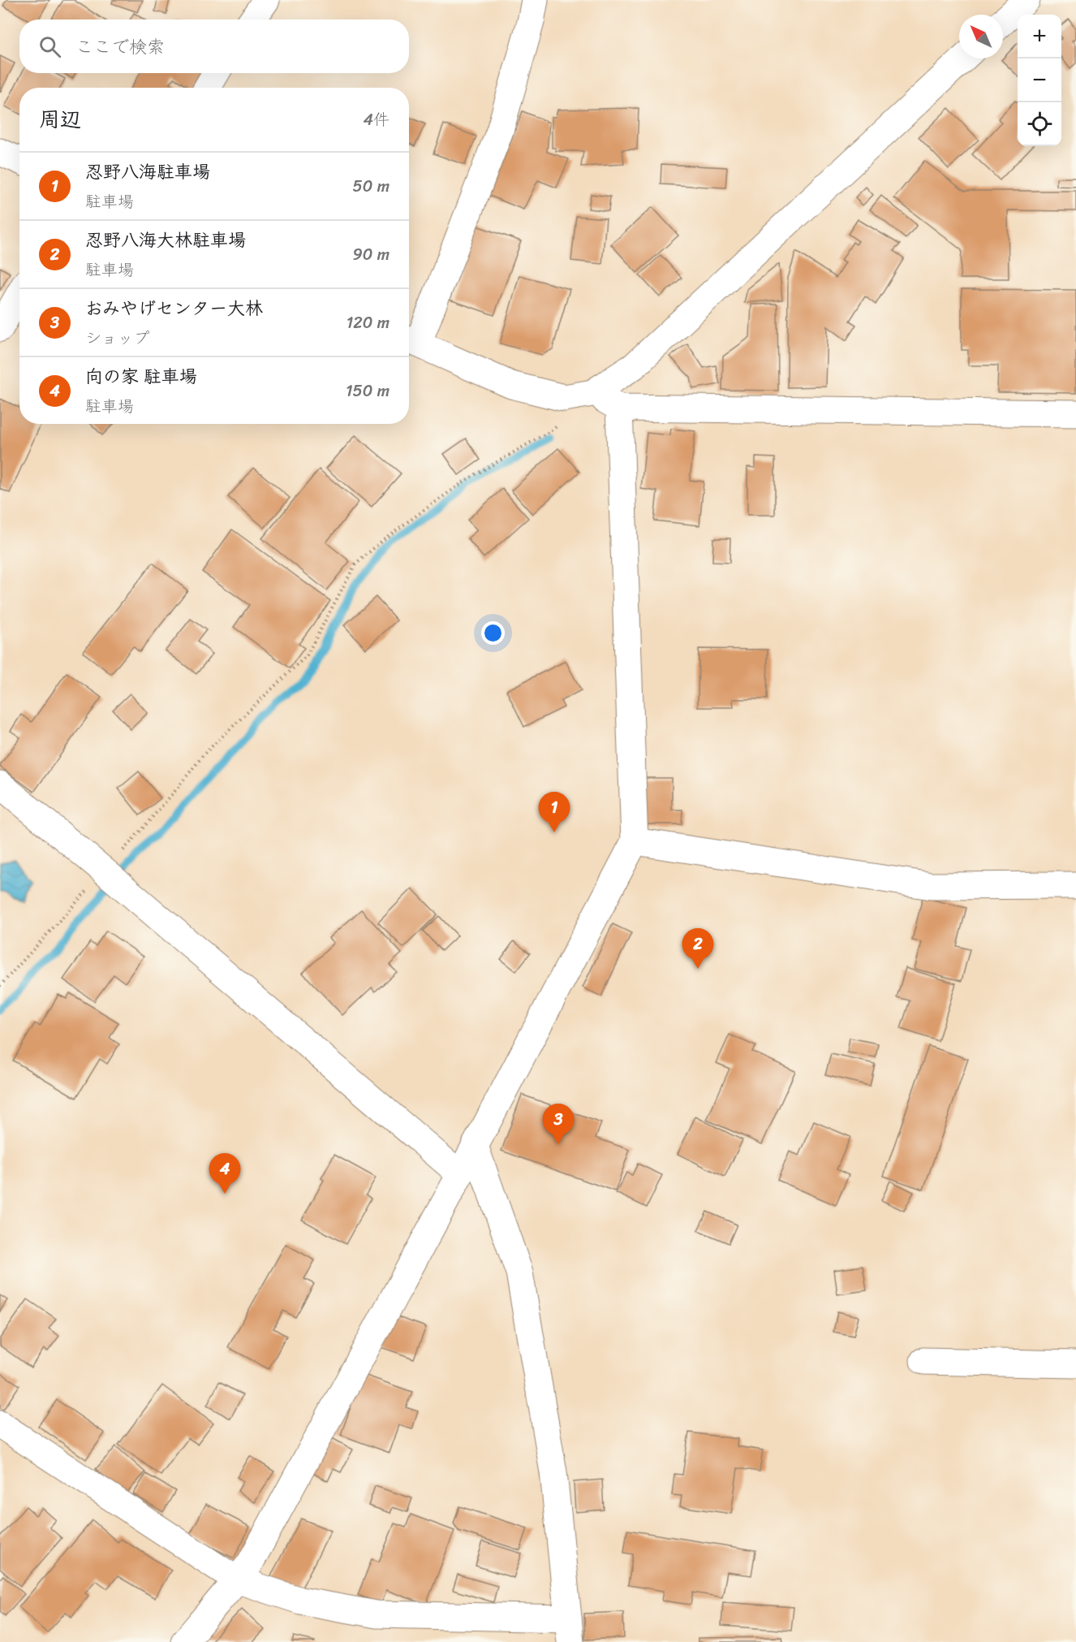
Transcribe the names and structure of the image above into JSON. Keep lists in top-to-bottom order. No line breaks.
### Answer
{"north":"top left","page":{"map_buttons":["+","−"],"search":"ここで検索","heading":["周辺","4件"],"list":[{"mark":"1","name":"忍野八海駐車場","note":"駐車場","value":"50 m"},{"mark":"2","name":"忍野八海大林駐車場","note":"駐車場","value":"90 m"},{"mark":"3","name":"おみやげセンター大林","note":"ショップ","value":"120 m"},{"mark":"4","name":"向の家 駐車場","note":"駐車場","value":"150 m"}],"pins":["1","2","3","4"]}}
